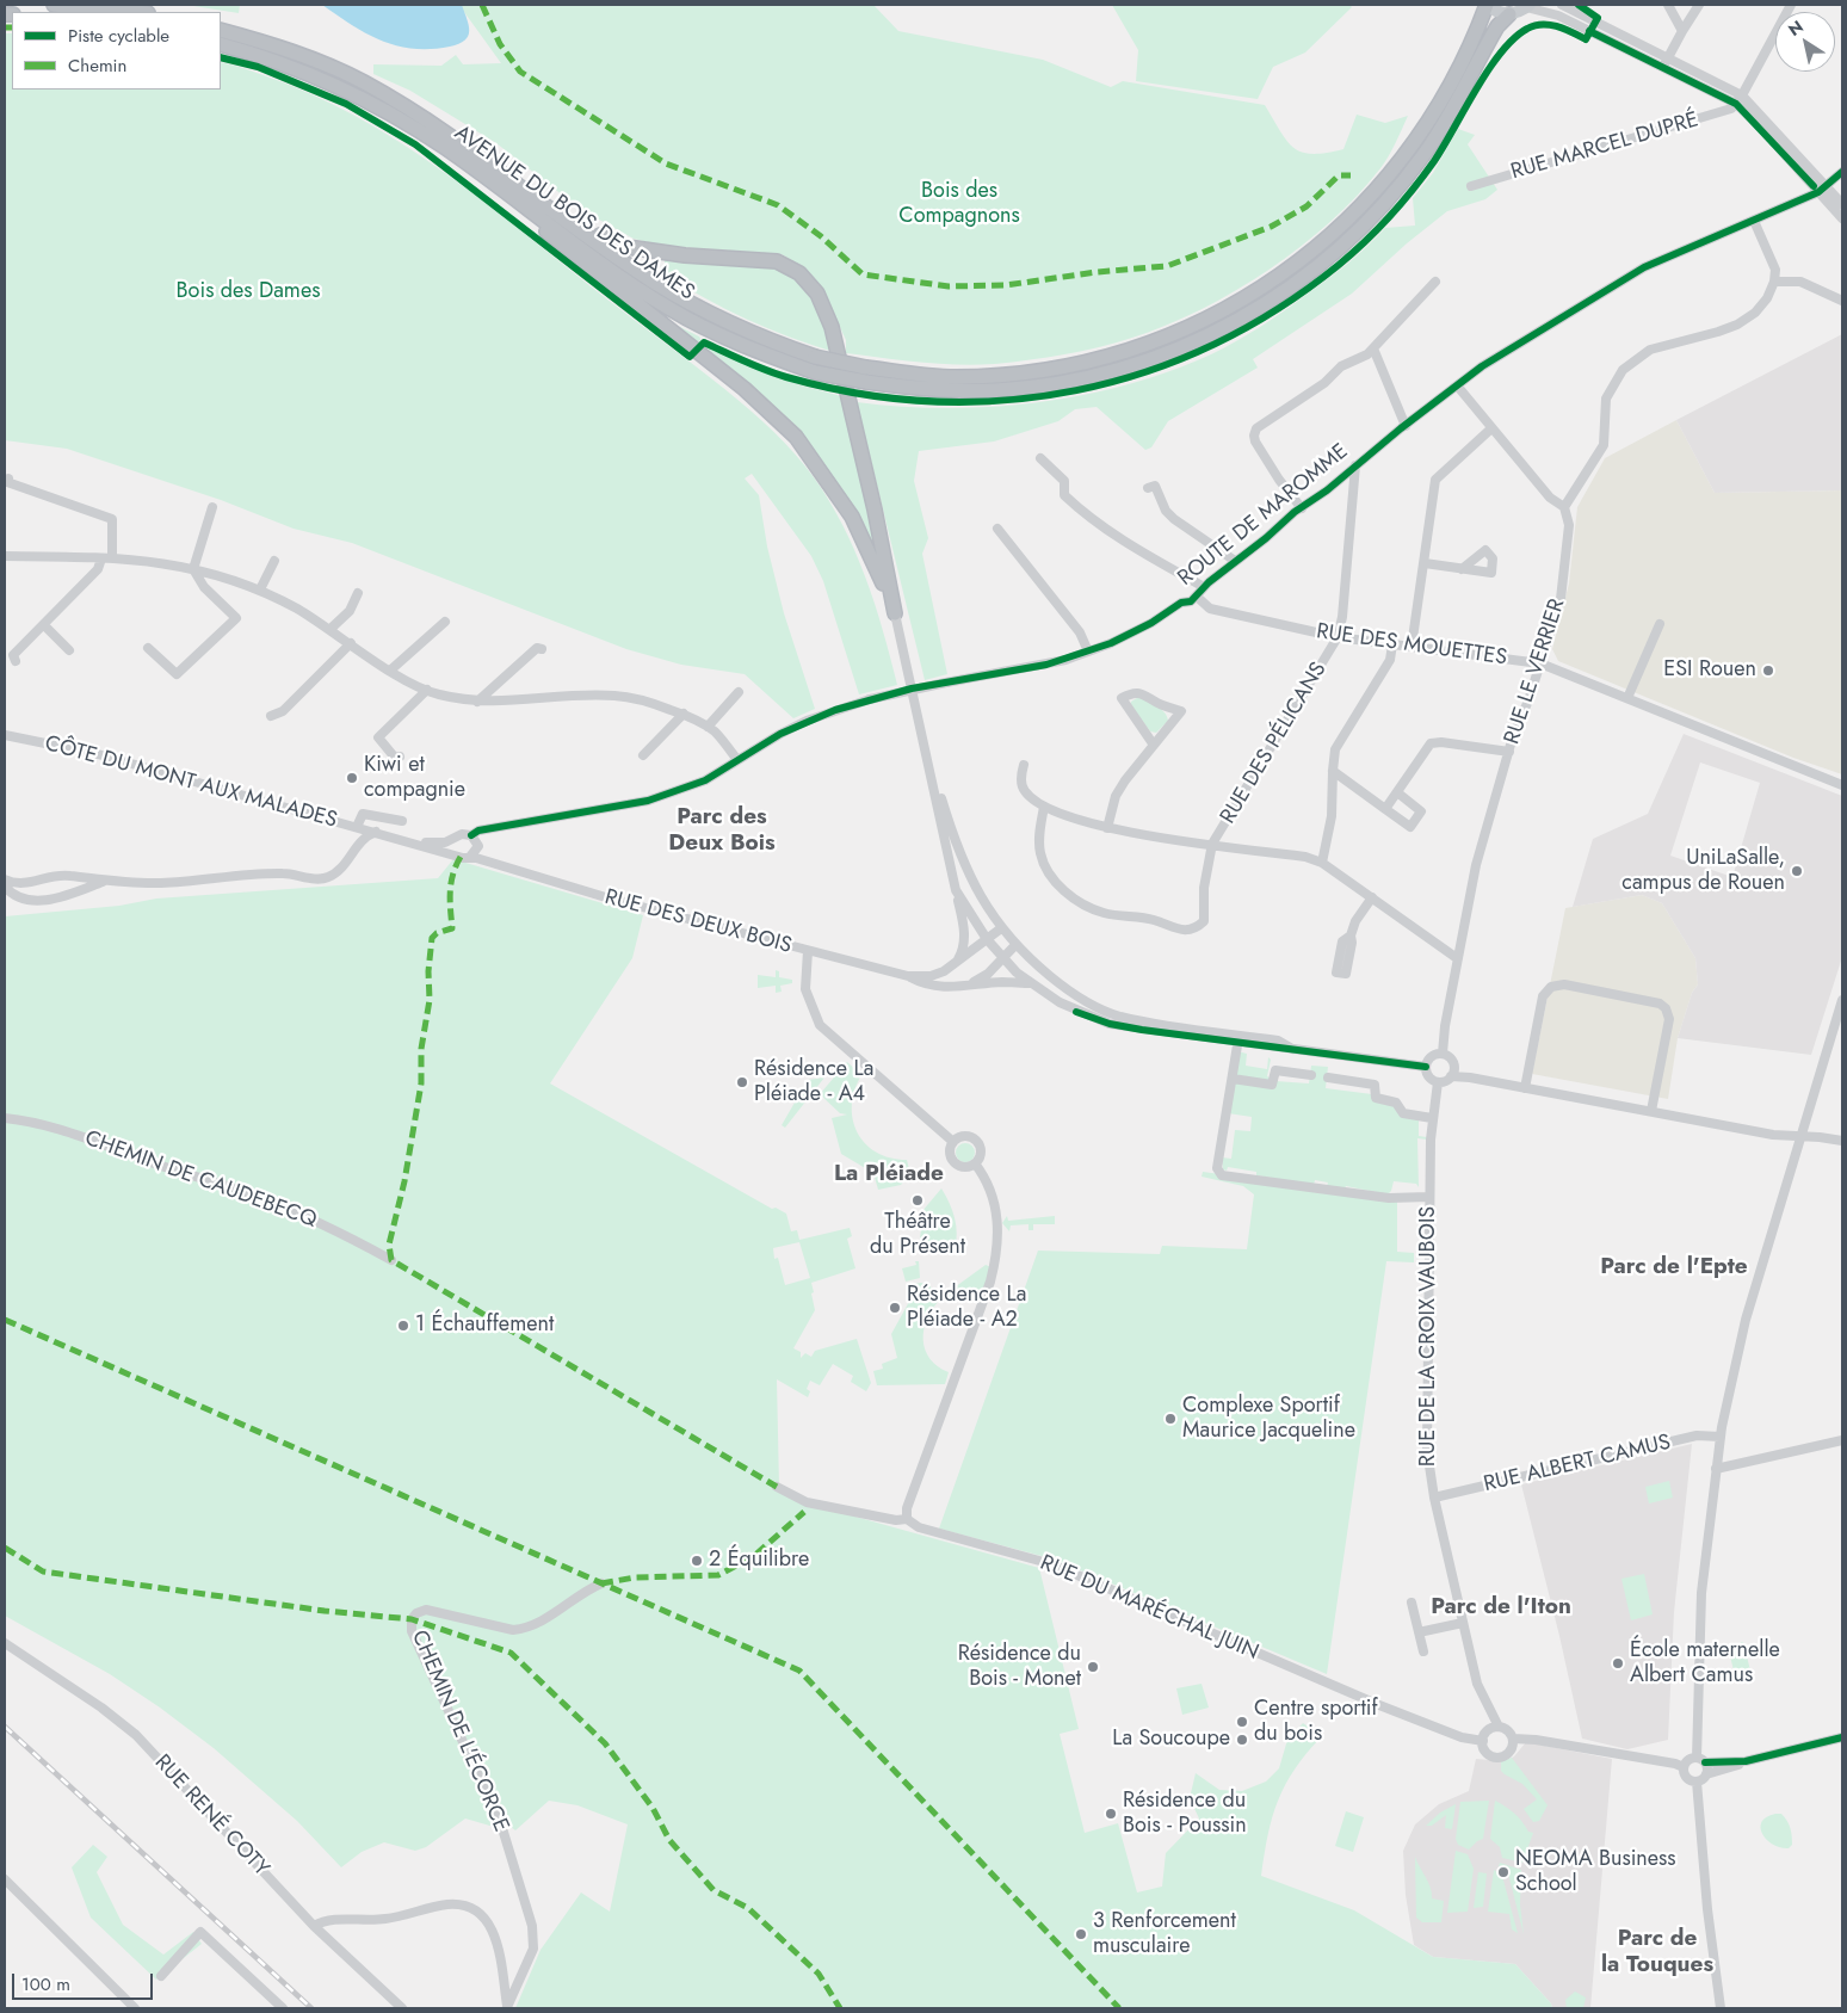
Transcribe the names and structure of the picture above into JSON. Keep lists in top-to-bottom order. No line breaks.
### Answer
{"streets":{"highway":["AVENUE DU BOIS DES DAMES"],"street":["RUE MARCEL DUPRÉ","ROUTE DE MAROMME","RUE DES MOUETTES","RUE LE VERRIER","RUE DES PÉLICANS","CÔTE DU MONT AUX MALADES","RUE DES DEUX BOIS","CHEMIN DE CAUDEBECQ","RUE DE LA CROIX VAUBOIS","RUE ALBERT CAMUS","RUE DU MARÉCHAL JUIN","CHEMIN DE L'ÉCORCE","RUE RENÉ COTY"]},"crossings":[["ROUTE DE MAROMME","RUE DES MOUETTES"],["ROUTE DE MAROMME","RUE DES PÉLICANS"],["ROUTE DE MAROMME","RUE DES DEUX BOIS"],["RUE DES MOUETTES","RUE LE VERRIER"],["RUE DES MOUETTES","RUE DES PÉLICANS"],["RUE LE VERRIER","RUE DE LA CROIX VAUBOIS"],["RUE DE LA CROIX VAUBOIS","RUE ALBERT CAMUS"],["RUE DE LA CROIX VAUBOIS","RUE DU MARÉCHAL JUIN"]],"districts":["Parc des Deux Bois","La Pléiade","Parc de l'Epte","Parc de l'Iton","Parc de la Touques"],"parks":["Bois des Compagnons","Bois des Dames"],"places":["ESI Rouen","Kiwi et compagnie","UniLaSalle, campus de Rouen","Résidence La Pléiade - A4","Théâtre du Présent","Résidence La Pléiade - A2","1 Échauffement","Complexe Sportif Maurice Jacqueline","2 Équilibre","École maternelle Albert Camus","Résidence du Bois - Monet","Centre sportif du bois","La Soucoupe","Résidence du Bois - Poussin","NEOMA Business School","3 Renforcement musculaire"],"legend":["Piste cyclable","Chemin"],"scale_bar":"100 m","north":"top left"}
